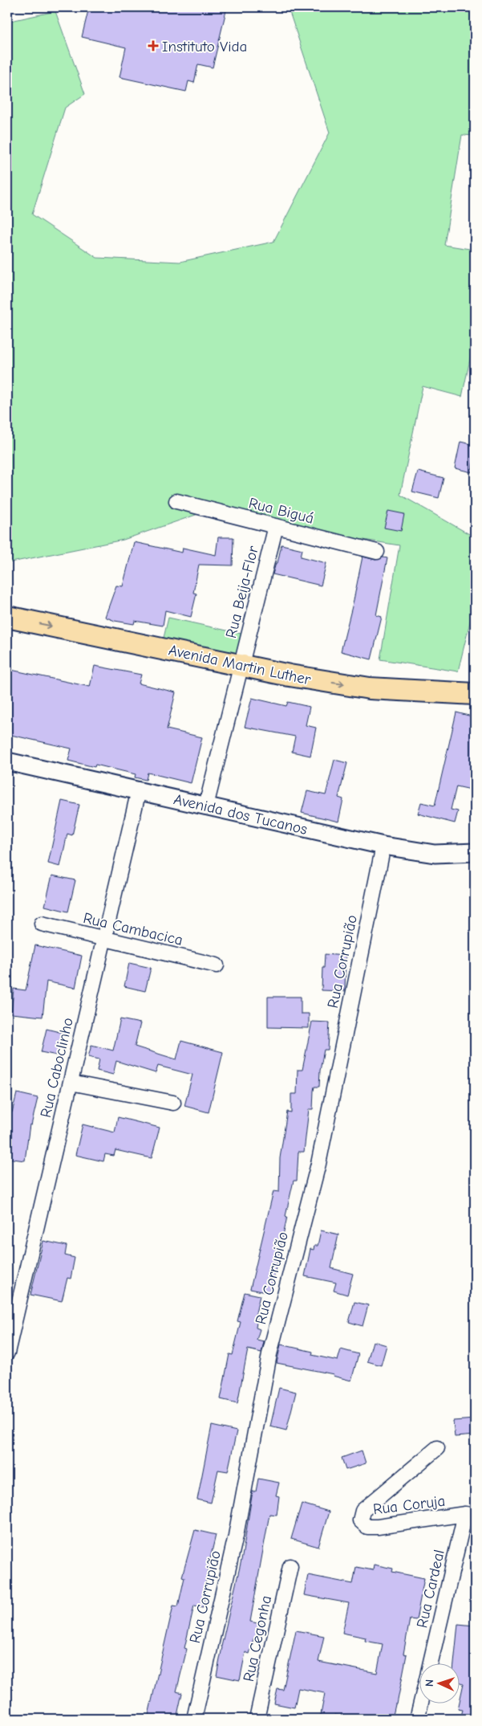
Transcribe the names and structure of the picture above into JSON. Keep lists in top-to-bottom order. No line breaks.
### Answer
{"streets":{"main road":["Avenida Martin Luther"],"street":["Rua Biguá","Rua Beija-Flor","Avenida dos Tucanos","Rua Cambacica","Rua Corrupião","Rua Caboclinho","Rua Coruja","Rua Cardeal","Rua Cegonha"]},"crossings":[["Rua Biguá","Rua Beija-Flor"],["Rua Beija-Flor","Avenida Martin Luther"],["Rua Beija-Flor","Avenida dos Tucanos"],["Avenida dos Tucanos","Rua Corrupião"],["Avenida dos Tucanos","Rua Caboclinho"],["Rua Cambacica","Rua Caboclinho"],["Rua Coruja","Rua Cardeal"]],"one_way":["Avenida Martin Luther"],"places":{"health":["Instituto Vida"]},"north":"left"}
